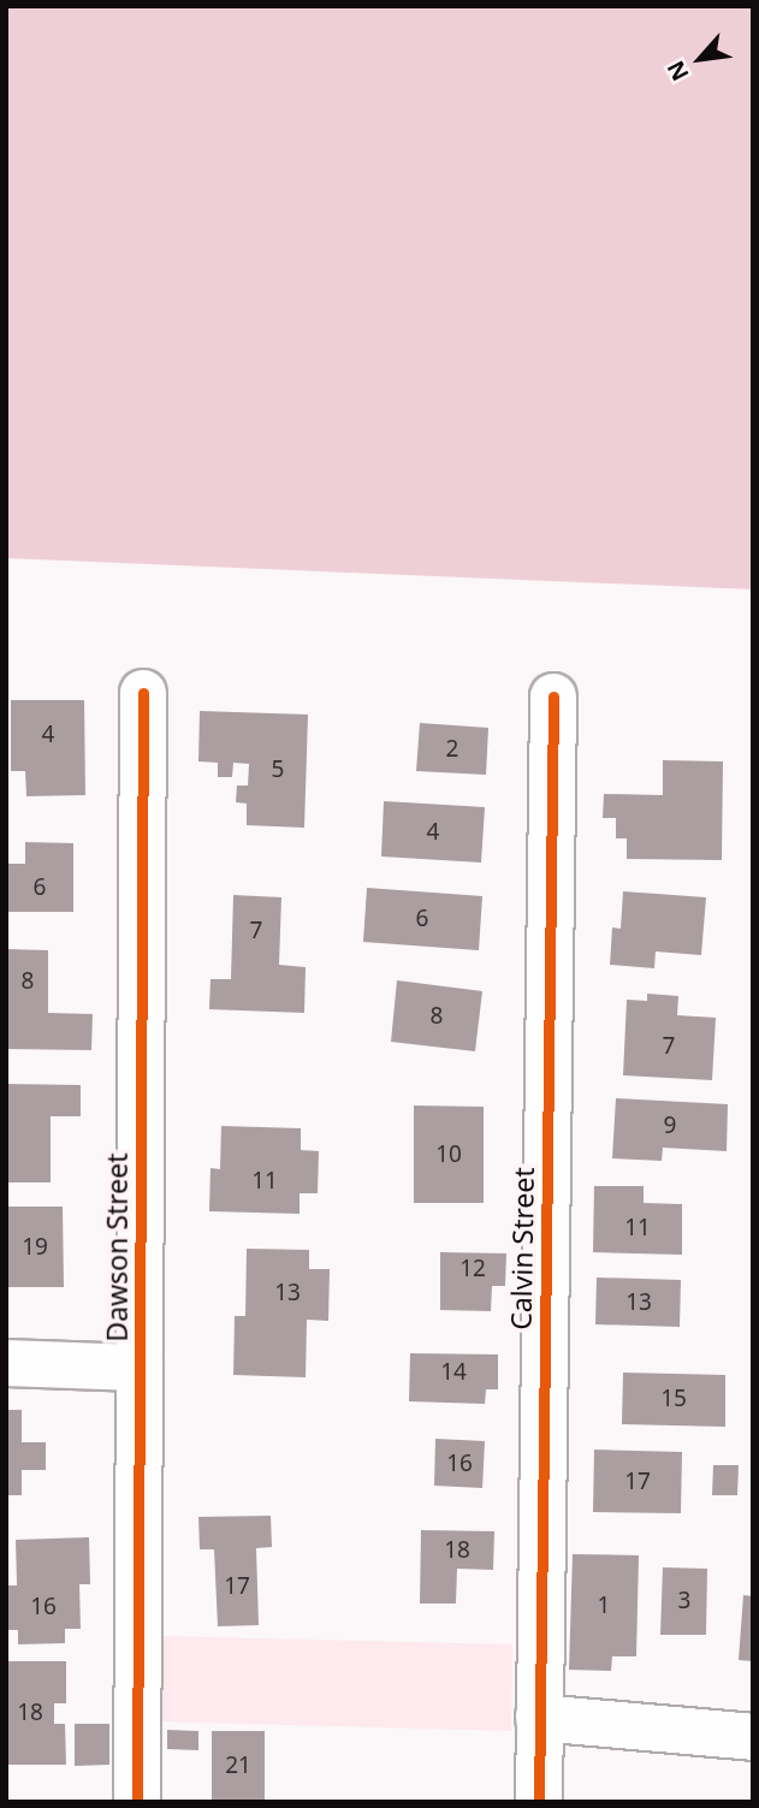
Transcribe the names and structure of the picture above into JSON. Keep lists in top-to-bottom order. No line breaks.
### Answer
{"streets":{"street":["Dawson Street","Calvin Street"]},"house_numbers":["4","2","5","4","6","6","7","8","8","7","9","10","11","11","19","12","13","13","14","15","16","17","18","17","3","1","16","18","21"],"north":"bottom left"}
